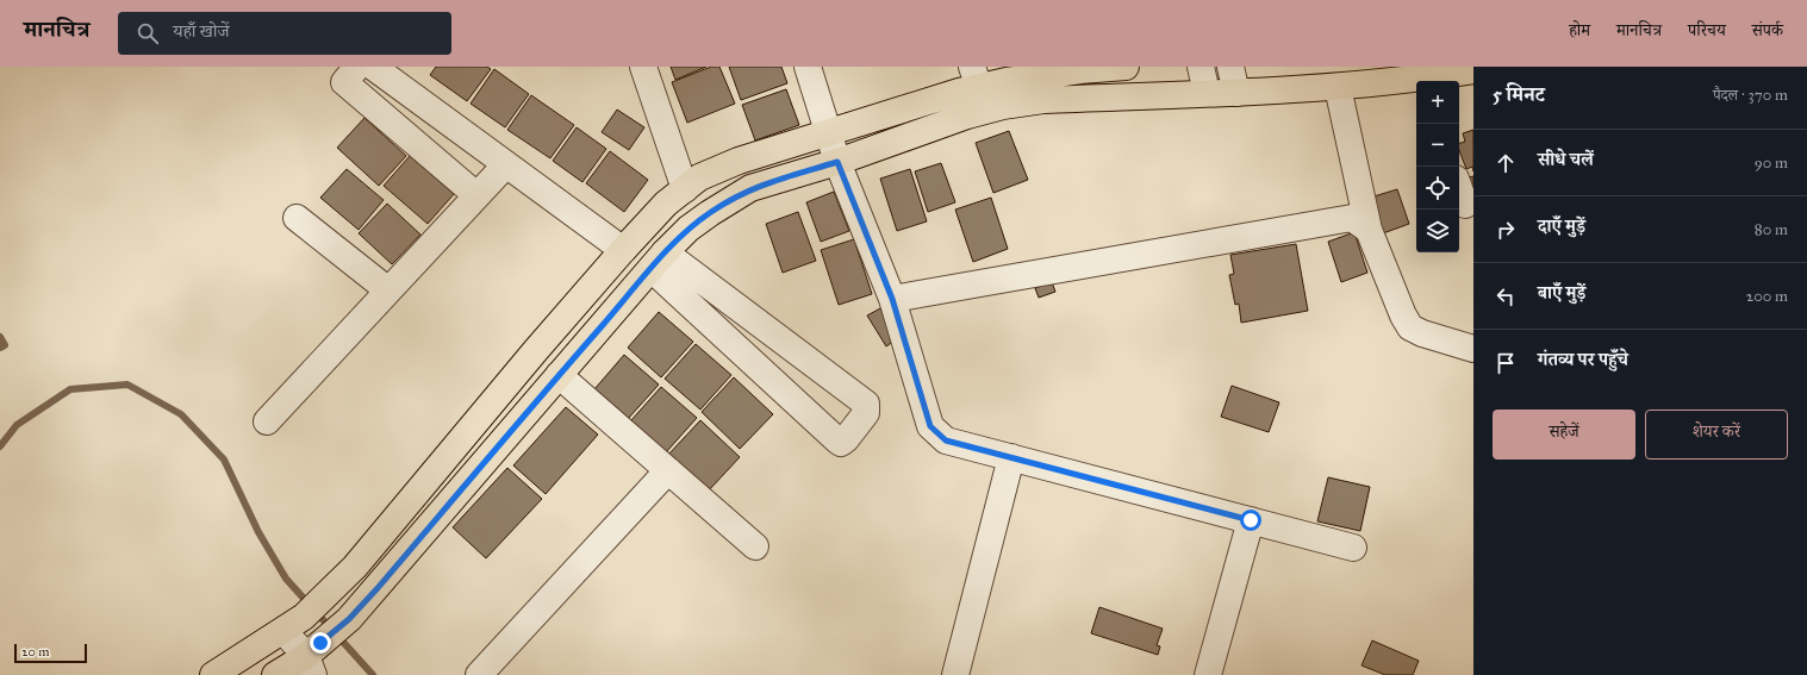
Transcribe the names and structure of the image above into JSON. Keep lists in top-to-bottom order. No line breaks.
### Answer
{"scale_bar":"20 m","page":{"header":"मानचित्र","search":"यहाँ खोजें","nav":["होम","मानचित्र","परिचय","संपर्क"],"heading":["5 मिनट","पैदल · 370 m"],"map_buttons":["+","−"],"list":[["सीधे चलें","90 m"],["दाएँ मुड़ें","80 m"],["बाएँ मुड़ें","200 m"],"गंतव्य पर पहुँचे"],"buttons":["सहेजें","शेयर करें"],"scale":"20 m"}}
